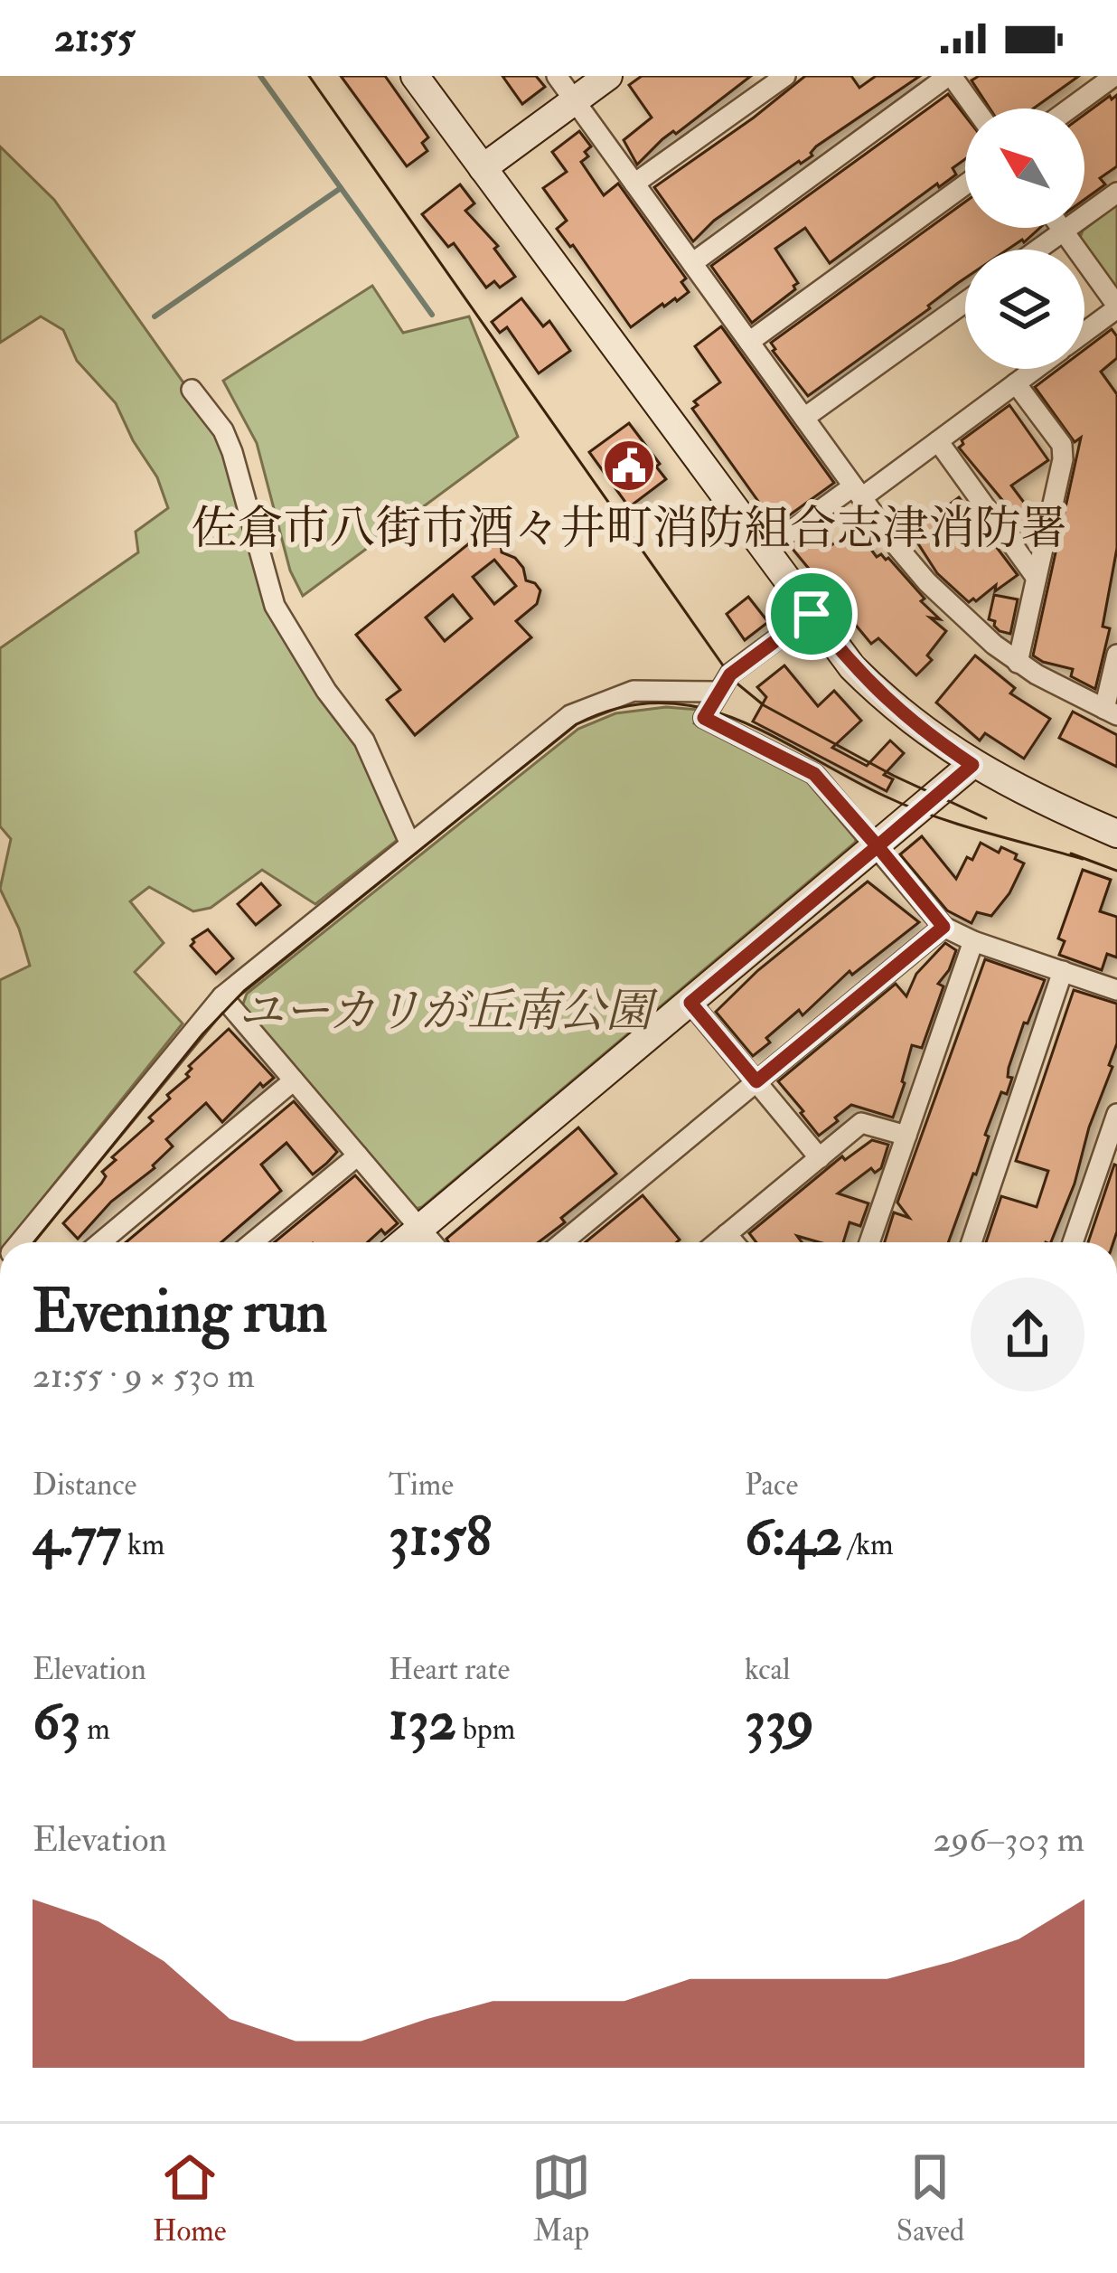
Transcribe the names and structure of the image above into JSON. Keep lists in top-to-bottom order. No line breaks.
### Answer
{"parks":["ユーカリが丘南公園"],"places":{"public building":["佐倉市八街市酒々井町消防組合志津消防署"]},"north":"top left","page":{"status":"21:55","heading":["Evening run","21:55 · 9 × 530 m"],"stats":[["Distance","4.77 km"],["Time","31:58"],["Pace","6:42 /km"],["Elevation","63 m"],["Heart rate","132 bpm"],["kcal","339"]],"chart":["Elevation","296–303 m"],"tabs":["Home","Map","Saved"]}}
